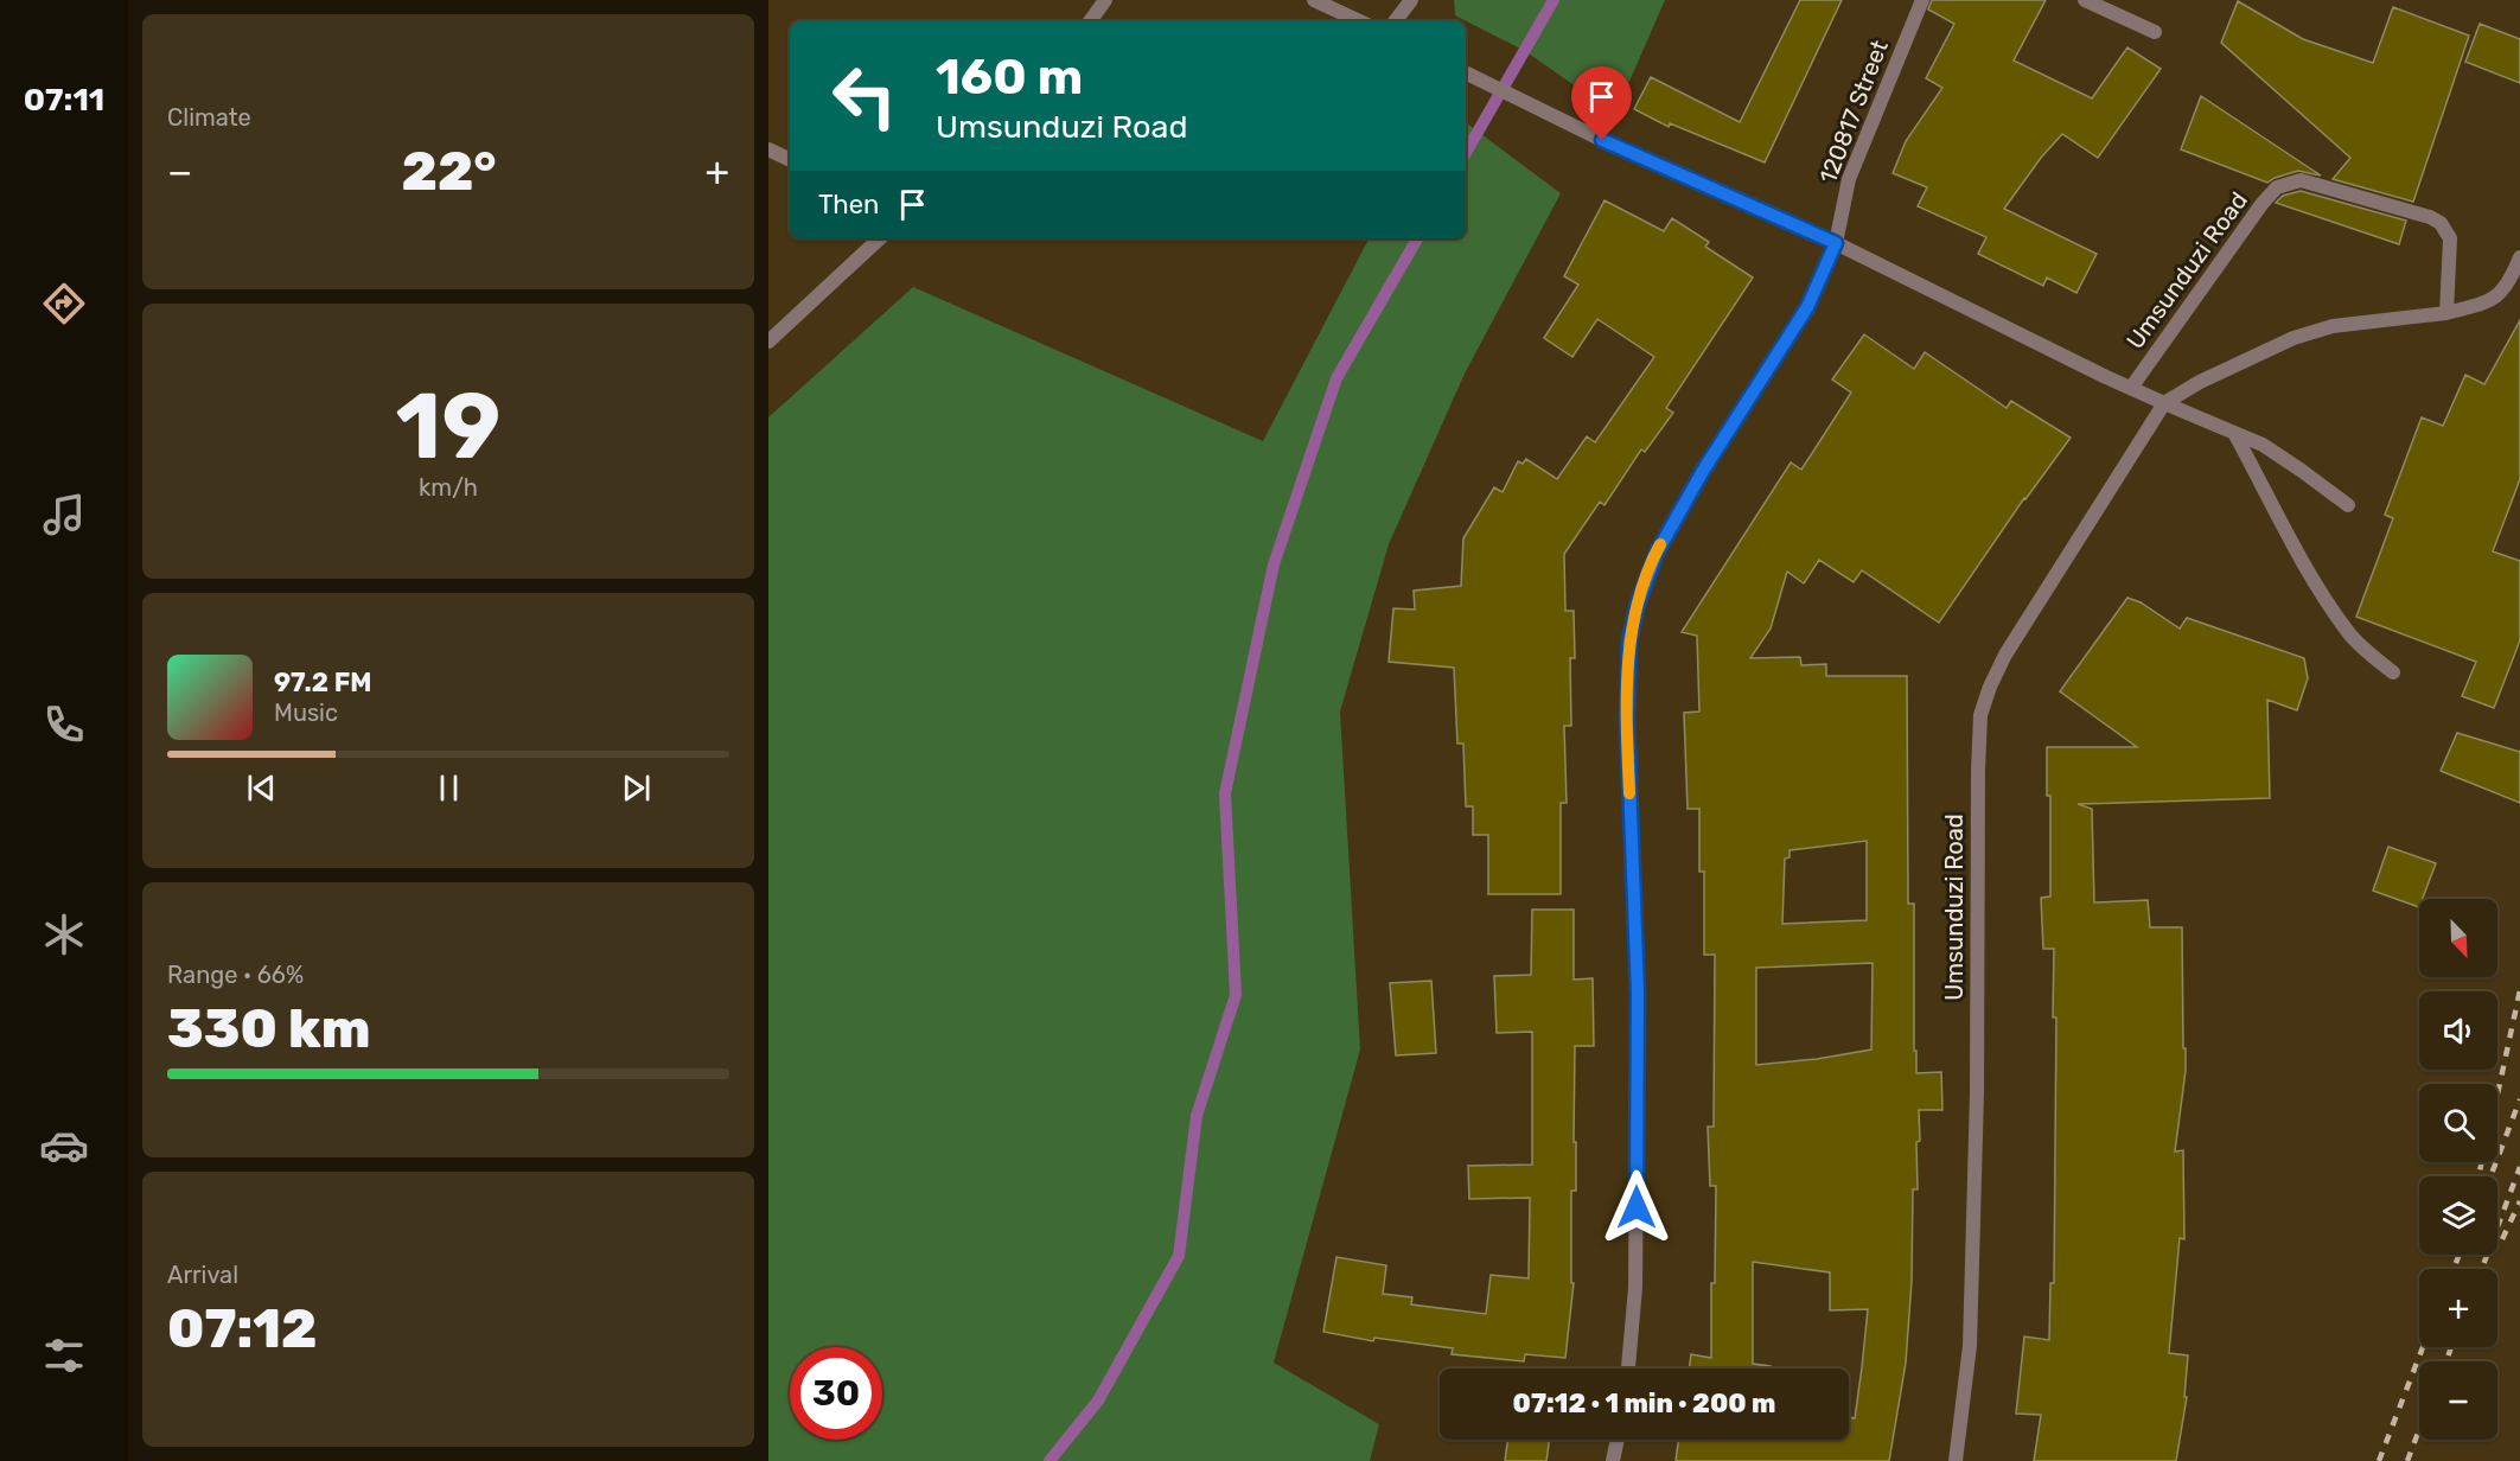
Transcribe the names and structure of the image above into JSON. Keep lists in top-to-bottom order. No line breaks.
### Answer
{"streets":{"street":["120817 Street","Umsunduzi Road"]},"north":"bottom right","page":{"tabs":"07:11","tile":["Climate",["19","km/h"],["Range · 66%","330 km"],["Arrival","07:12"]],"turn":["160 m","Umsunduzi Road"],"heat":["−","22°","+"],"then":"Then","song":["97.2 FM","Music"],"map_buttons":["+","−"],"limit":"30","trip":"07:12 · 1 min · 200 m"}}
